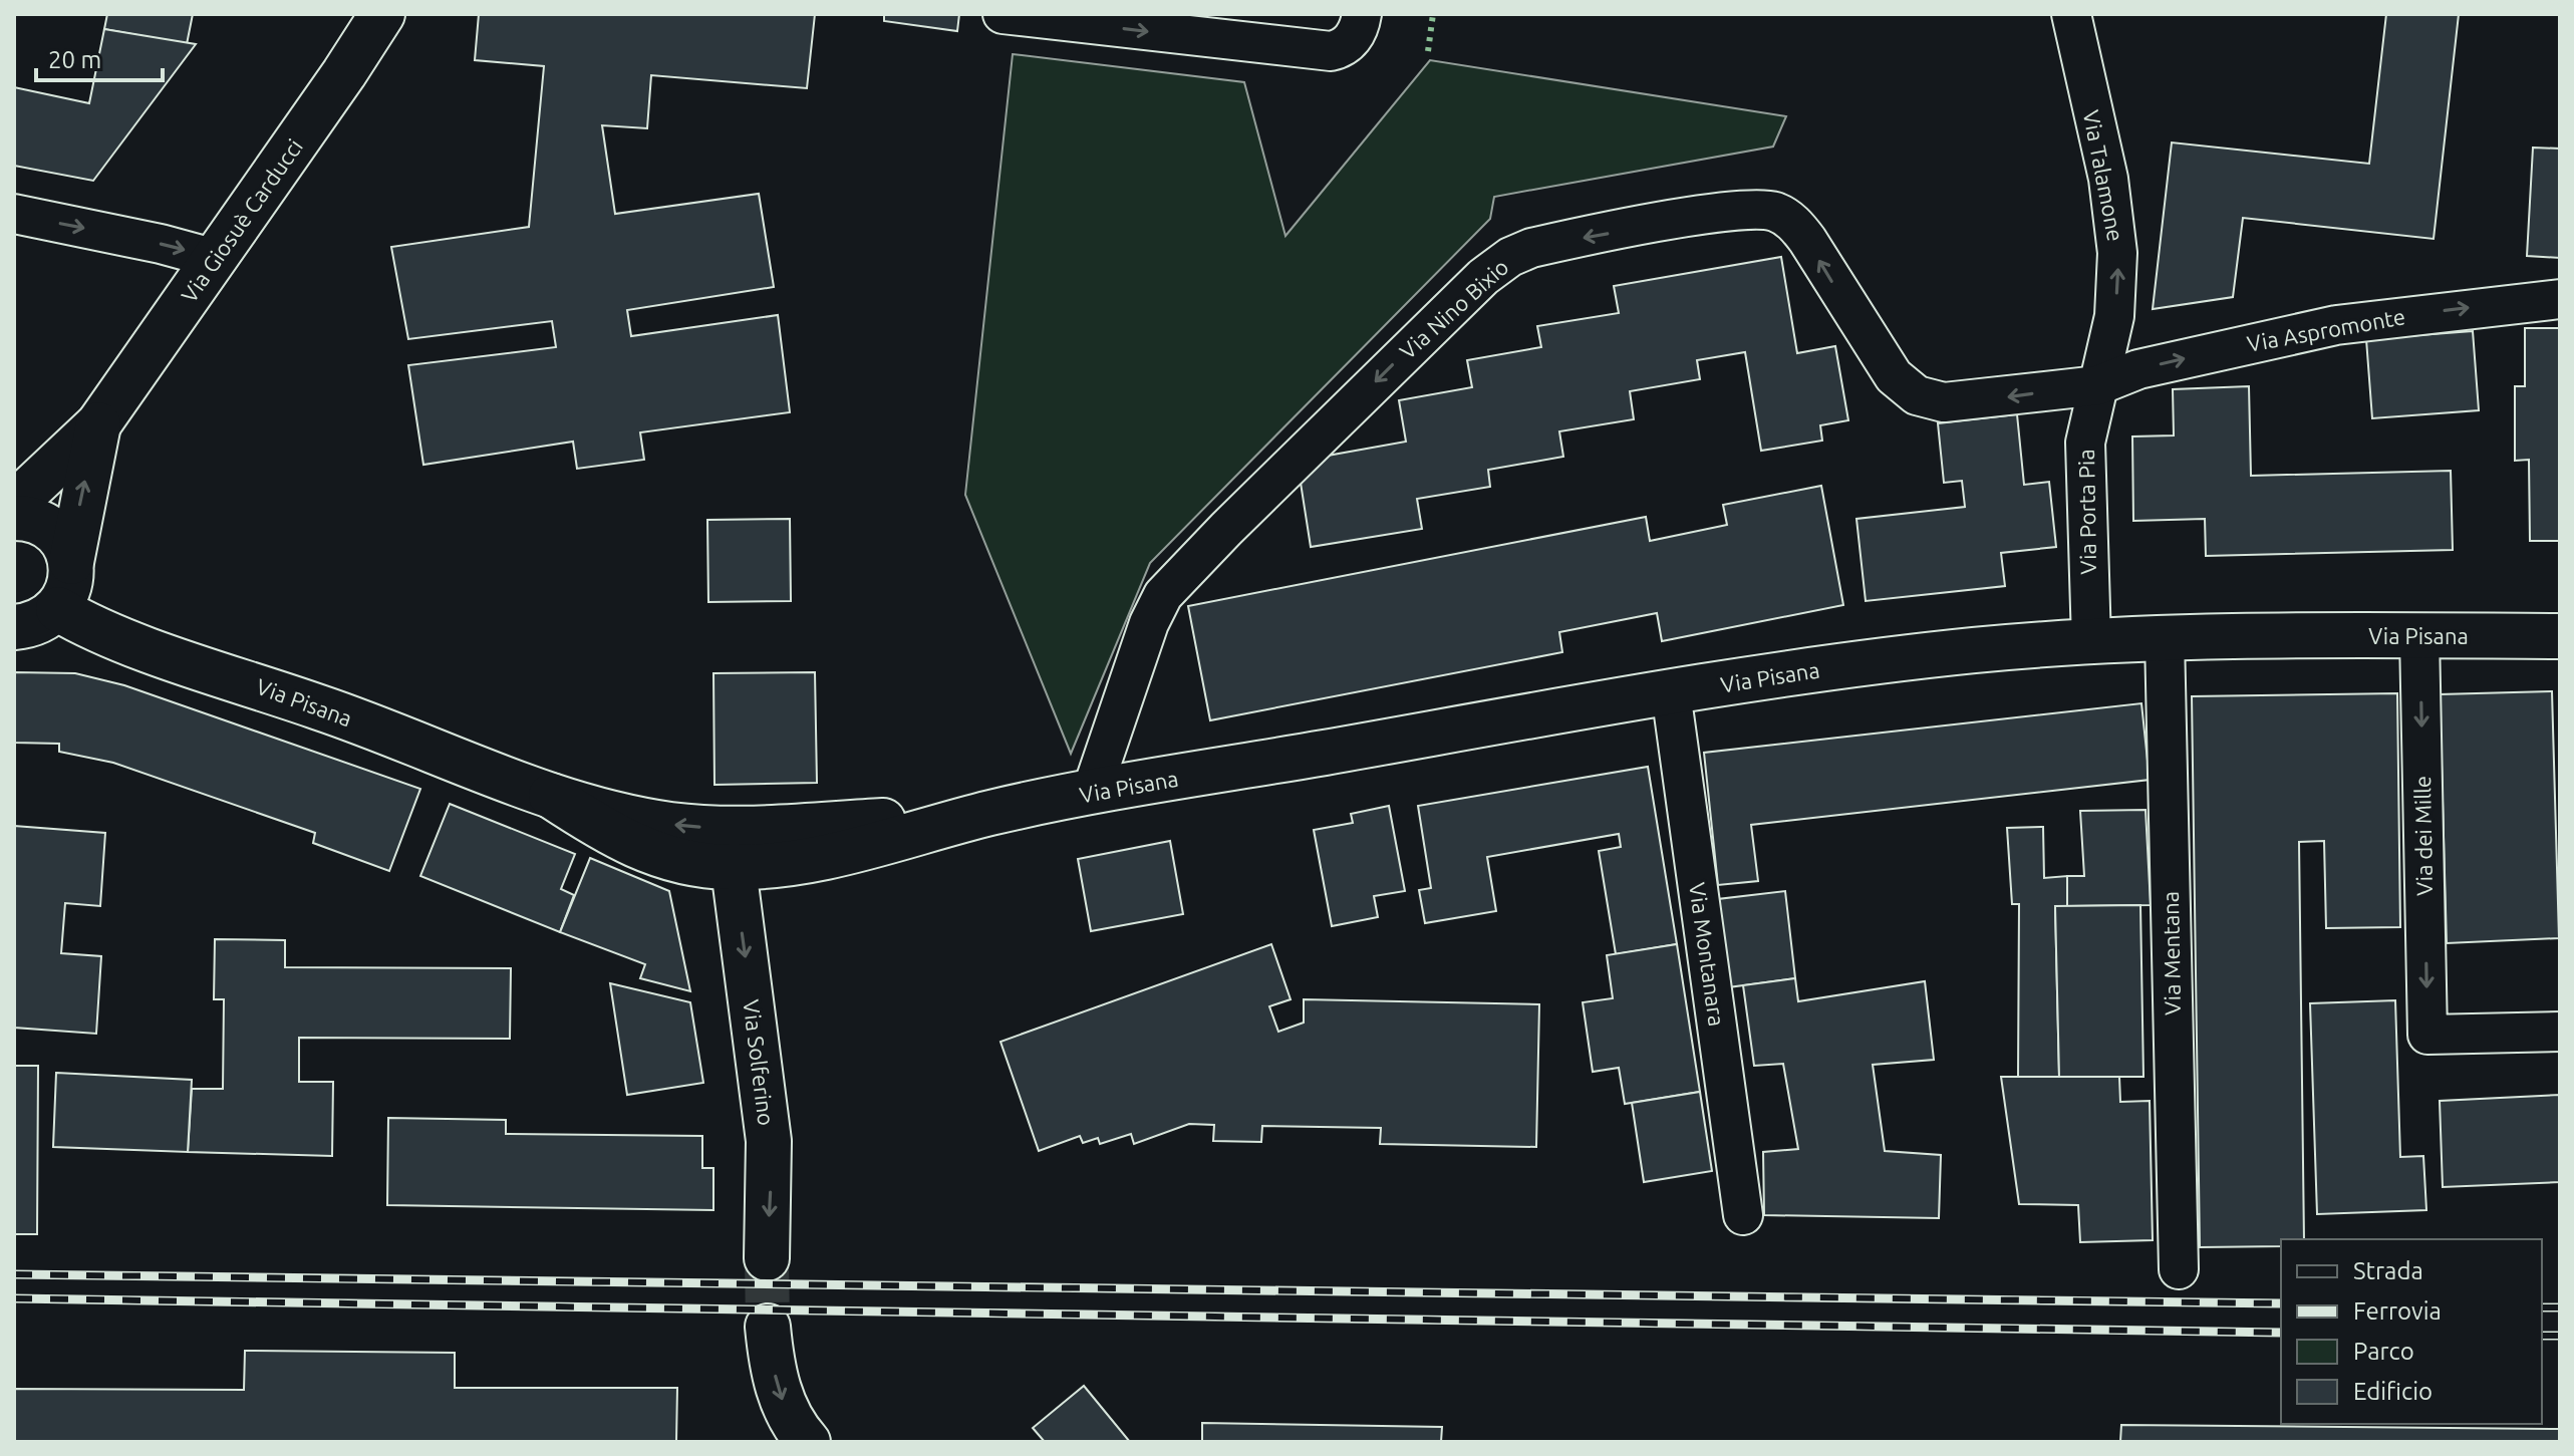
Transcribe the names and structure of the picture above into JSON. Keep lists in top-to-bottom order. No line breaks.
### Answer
{"streets":{"main road":["Via Giosuè Carducci","Via Pisana","Via Solferino"],"street":["Via Talamone","Via Nino Bixio","Via Aspromonte","Via Porta Pia","Via dei Mille","Via Mentana","Via Montanara"]},"crossings":[["Via Talamone","Via Nino Bixio"],["Via Talamone","Via Aspromonte"],["Via Talamone","Via Porta Pia"],["Via Giosuè Carducci","Via Pisana"],["Via Nino Bixio","Via Aspromonte"],["Via Nino Bixio","Via Porta Pia"],["Via Nino Bixio","Via Pisana"],["Via Aspromonte","Via Porta Pia"],["Via Porta Pia","Via Pisana"],["Via Pisana","Via dei Mille"],["Via Pisana","Via Mentana"],["Via Pisana","Via Montanara"],["Via Pisana","Via Solferino"]],"one_way":["Via Talamone","Via Aspromonte","Via Solferino"],"legend":["Strada","Ferrovia","Parco","Edificio"],"scale_bar":"20 m"}
